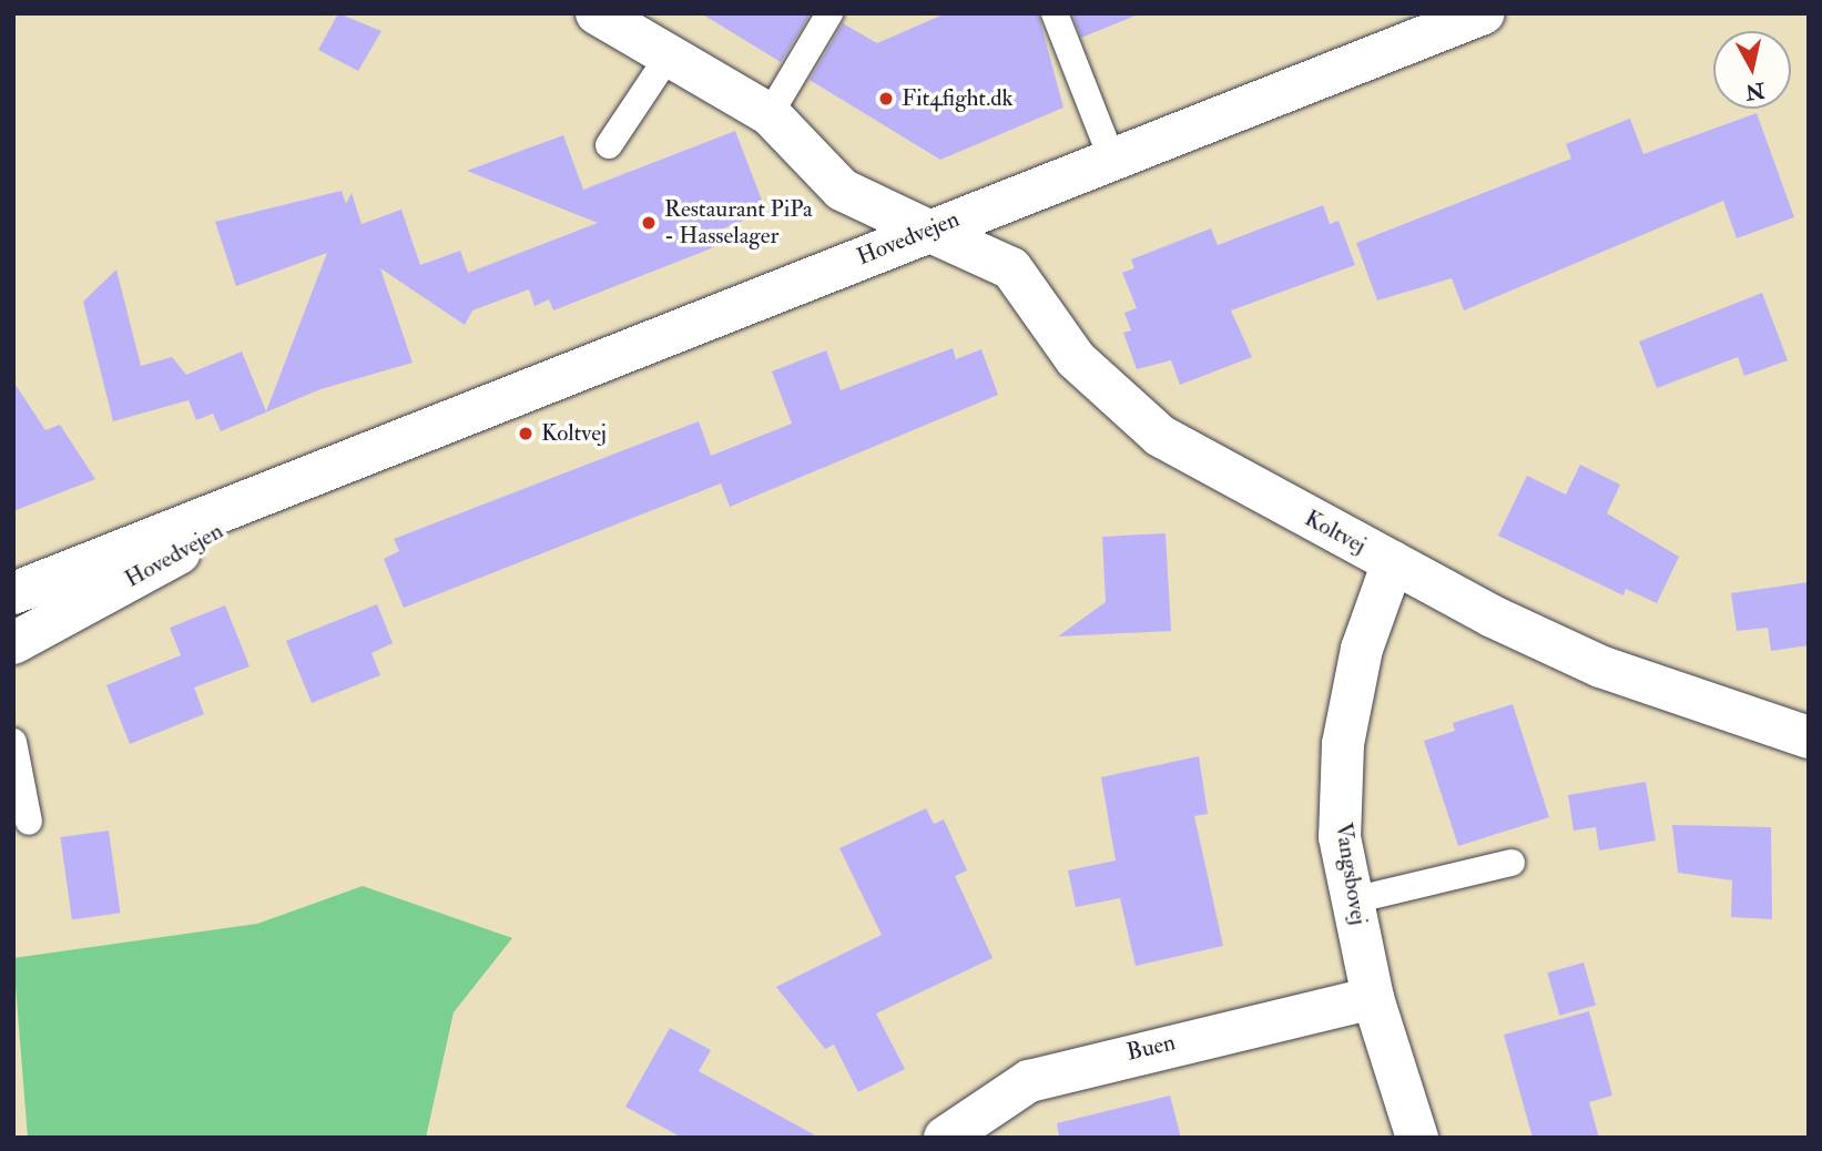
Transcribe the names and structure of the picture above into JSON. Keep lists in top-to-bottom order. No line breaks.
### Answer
{"streets":{"street":["Hovedvejen","Koltvej","Vangsbovej","Buen"]},"crossings":[["Hovedvejen","Koltvej"],["Koltvej","Vangsbovej"],["Vangsbovej","Buen"]],"places":["Fit4fight.dk","Restaurant PiPa - Hasselager","Koltvej"],"north":"bottom"}
